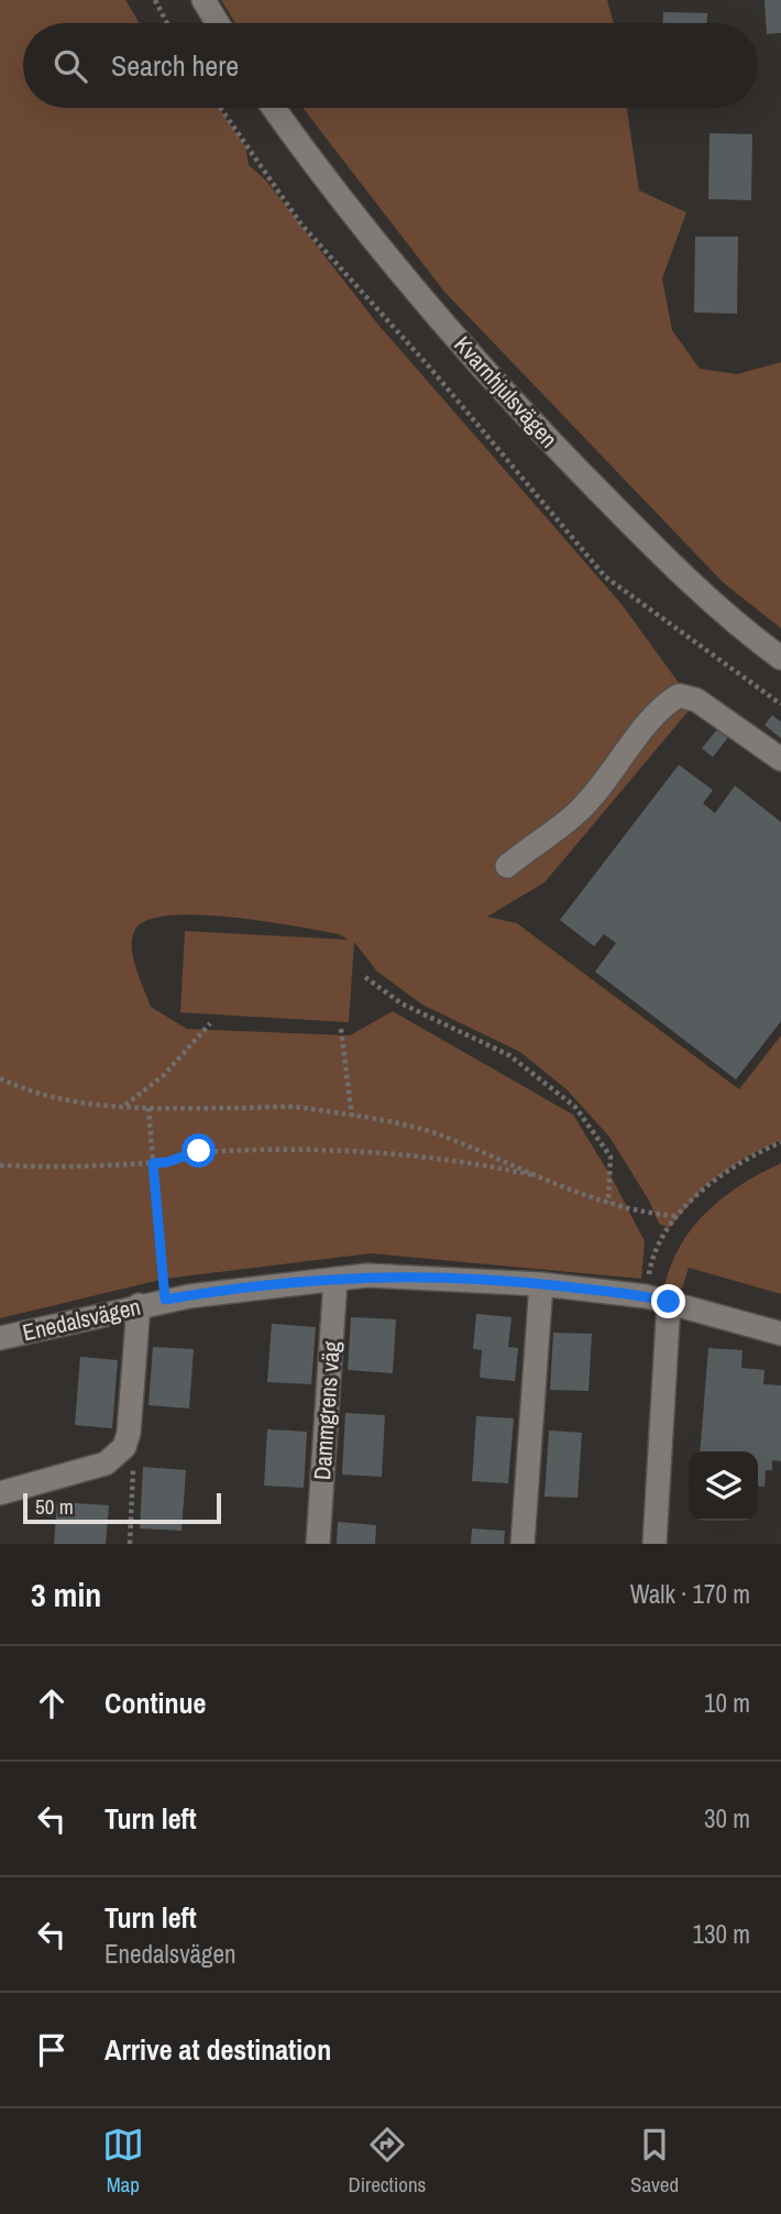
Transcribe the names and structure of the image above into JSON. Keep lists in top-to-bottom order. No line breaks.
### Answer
{"streets":{"street":["Kvarnhjulsvägen","Enedalsvägen","Dammgrens väg"]},"crossings":[["Enedalsvägen","Dammgrens väg"]],"scale_bar":"50 m","page":{"search":"Search here","scale":"50 m","heading":["3 min","Walk · 170 m"],"list":[["Continue","10 m"],["Turn left","30 m"],["Turn left","Enedalsvägen","130 m"],"Arrive at destination"],"nav":["Map","Directions","Saved"]}}
